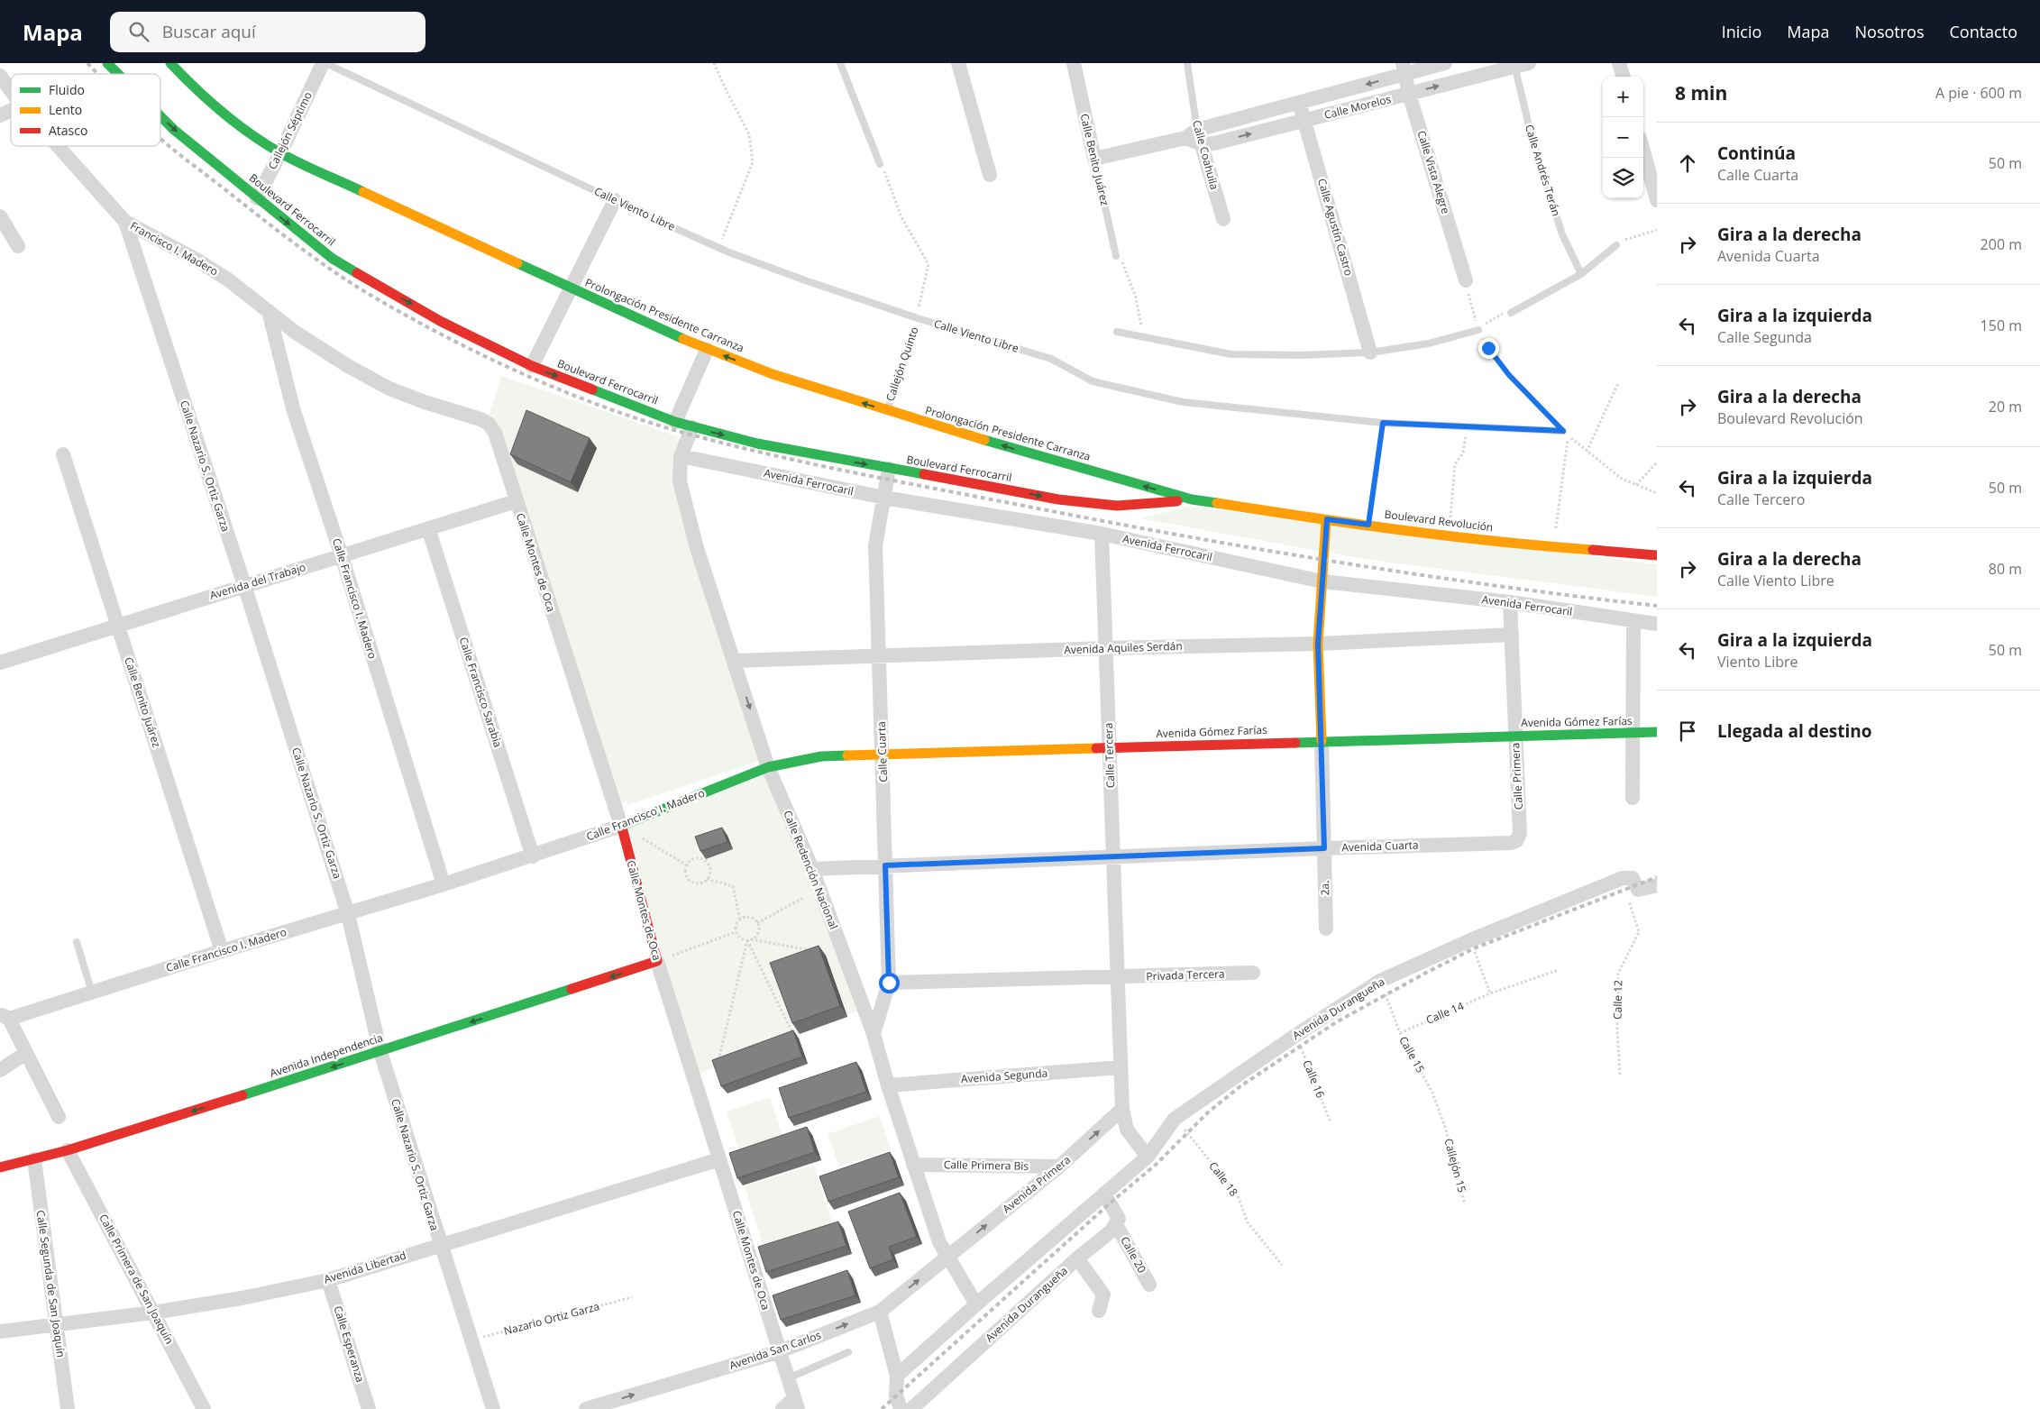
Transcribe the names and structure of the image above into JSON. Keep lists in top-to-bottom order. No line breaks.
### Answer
{"streets":{"main road":["Boulevard Ferrocarril","Prolongación Presidente Carranza","Boulevard Revolución","Calle Montes de Oca","Calle Francisco I. Madero","Avenida Gómez Farías","Avenida Independencia"],"street":["Calle Morelos","Callejón Séptimo","Calle Coahuila","Calle Benito Juárez","Calle Vista Alegre","Calle Agustín Castro","Francisco I. Madero","Calle Nazario S. Ortiz Garza","Avenida Ferrocaril","Avenida del Trabajo","Avenida Aquiles Serdán","Calle Francisco Sarabia","Calle Cuarta","Calle Tercera","Calle Primera","Avenida Cuarta","Calle Redención Nacional","2a.","Privada Tercera","Avenida Durangueña","Avenida Segunda","Calle Primera Bis","Avenida Primera","Calle 20","Avenida Libertad","Calle Primera de San Joaquín","Calle Segunda de San Joaquín","Calle Esperanza","Avenida San Carlos"],"lane":["Calle Andrés Terán","Calle Viento Libre","Callejón Quinto"],"path":["Calle 12","Calle 14","Calle 15","Calle 16","Callejón 15","Calle 18","Nazario Ortiz Garza"]},"crossings":[["Calle Morelos","Calle Coahuila"],["Calle Morelos","Calle Benito Juárez"],["Calle Morelos","Calle Andrés Terán"],["Calle Morelos","Calle Vista Alegre"],["Calle Morelos","Calle Agustín Castro"],["Callejón Séptimo","Calle Viento Libre"],["Callejón Séptimo","Boulevard Ferrocarril"],["Callejón Séptimo","Prolongación Presidente Carranza"],["Calle Benito Juárez","Avenida del Trabajo"],["Calle Benito Juárez","Calle Francisco I. Madero"],["Calle Viento Libre","Callejón Quinto"],["Boulevard Ferrocarril","Prolongación Presidente Carranza"],["Boulevard Ferrocarril","Boulevard Revolución"],["Boulevard Ferrocarril","Calle Cuarta"],["Boulevard Ferrocarril","Calle Redención Nacional"],["Francisco I. Madero","Calle Nazario S. Ortiz Garza"],["Francisco I. Madero","Calle Montes de Oca"],["Francisco I. Madero","Calle Francisco I. Madero"],["Prolongación Presidente Carranza","Callejón Quinto"],["Prolongación Presidente Carranza","Boulevard Revolución"],["Calle Nazario S. Ortiz Garza","Avenida del Trabajo"],["Calle Nazario S. Ortiz Garza","Calle Francisco I. Madero"],["Calle Nazario S. Ortiz Garza","Avenida Independencia"],["Calle Nazario S. Ortiz Garza","Avenida Libertad"],["Calle Nazario S. Ortiz Garza","Nazario Ortiz Garza"],["Avenida Ferrocaril","Calle Cuarta"],["Avenida Ferrocaril","Calle Tercera"],["Avenida Ferrocaril","Calle Primera"],["Avenida Ferrocaril","Calle Redención Nacional"],["Calle Montes de Oca","Avenida del Trabajo"],["Calle Montes de Oca","Calle Francisco I. Madero"],["Calle Montes de Oca","Avenida Independencia"],["Calle Montes de Oca","Avenida Libertad"],["Calle Montes de Oca","Avenida San Carlos"],["Avenida del Trabajo","Calle Francisco I. Madero"],["Avenida del Trabajo","Calle Francisco Sarabia"],["Calle Francisco I. Madero","Calle Francisco Sarabia"],["Calle Francisco I. Madero","Avenida Gómez Farías"],["Calle Francisco I. Madero","Calle Redención Nacional"],["Avenida Aquiles Serdán","Calle Cuarta"],["Avenida Aquiles Serdán","Calle Tercera"],["Avenida Aquiles Serdán","Calle Primera"],["Avenida Aquiles Serdán","Calle Redención Nacional"],["Avenida Gómez Farías","Calle Cuarta"],["Avenida Gómez Farías","Calle Tercera"],["Avenida Gómez Farías","Calle Primera"],["Avenida Gómez Farías","Calle Redención Nacional"],["Avenida Gómez Farías","2a."],["Calle Cuarta","Avenida Cuarta"],["Calle Cuarta","Calle Redención Nacional"],["Calle Tercera","Avenida Cuarta"],["Calle Tercera","Privada Tercera"],["Calle Tercera","Avenida Durangueña"],["Calle Tercera","Avenida Segunda"],["Calle Tercera","Avenida Primera"],["Calle Primera","Avenida Cuarta"],["Avenida Cuarta","Calle Redención Nacional"],["Avenida Cuarta","2a."],["Calle Redención Nacional","Avenida Durangueña"],["Calle Redención Nacional","Avenida Segunda"],["Calle Redención Nacional","Calle Primera Bis"],["Calle Redención Nacional","Avenida Primera"],["Calle Redención Nacional","Avenida San Carlos"],["Calle 12","Avenida Durangueña"],["Avenida Durangueña","Calle 15"],["Avenida Durangueña","Calle 16"],["Avenida Durangueña","Calle 18"],["Avenida Durangueña","Calle 20"],["Calle 14","Calle 15"],["Calle 15","Callejón 15"],["Avenida Independencia","Calle Primera de San Joaquín"],["Avenida Independencia","Calle Segunda de San Joaquín"],["Calle Primera Bis","Avenida Primera"],["Avenida Primera","Avenida San Carlos"],["Avenida Libertad","Calle Primera de San Joaquín"],["Avenida Libertad","Calle Segunda de San Joaquín"],["Avenida Libertad","Calle Esperanza"]],"one_way":["Boulevard Ferrocarril","Prolongación Presidente Carranza","Avenida Independencia","Avenida Primera","Avenida San Carlos"],"legend":["Fluido","Lento","Atasco"],"page":{"header":"Mapa","search":"Buscar aquí","nav":["Inicio","Mapa","Nosotros","Contacto"],"heading":["8 min","A pie · 600 m"],"map_buttons":["+","−"],"list":[["Continúa","Calle Cuarta","50 m"],["Gira a la derecha","Avenida Cuarta","200 m"],["Gira a la izquierda","Calle Segunda","150 m"],["Gira a la derecha","Boulevard Revolución","20 m"],["Gira a la izquierda","Calle Tercero","50 m"],["Gira a la derecha","Calle Viento Libre","80 m"],["Gira a la izquierda","Viento Libre","50 m"],"Llegada al destino"]}}
